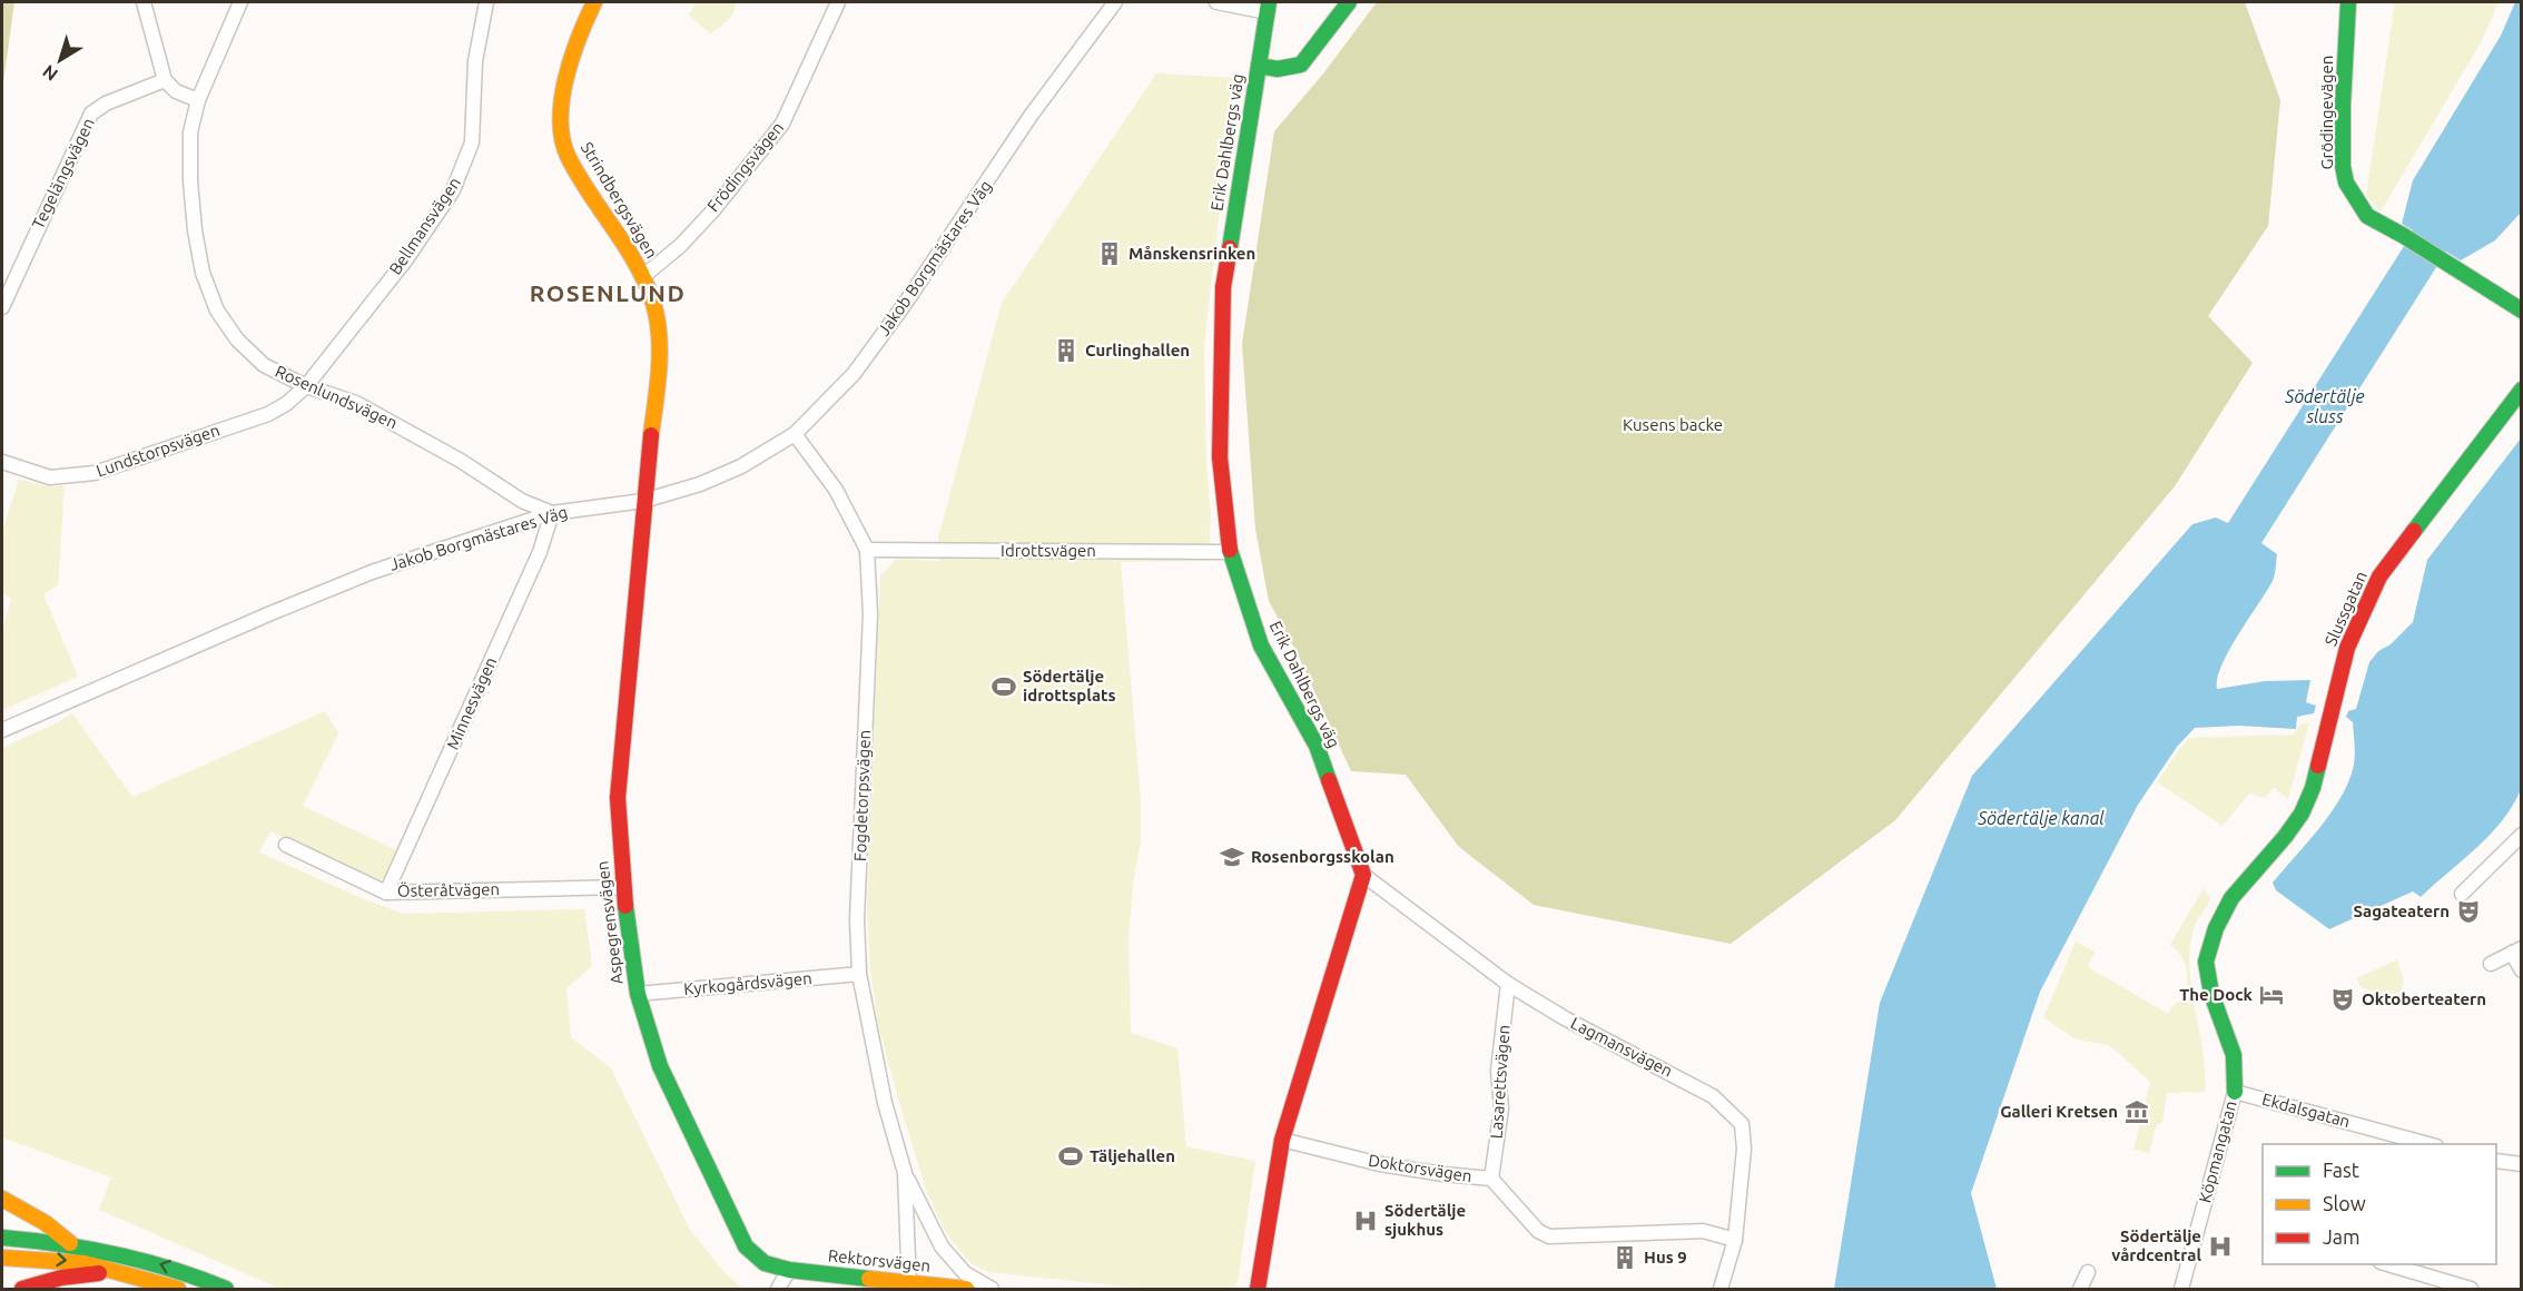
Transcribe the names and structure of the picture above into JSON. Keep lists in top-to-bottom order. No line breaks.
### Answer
{"streets":{"street":["Grödingevägen","Erik Dahlbergs väg","Frödingsvägen","Tegelängsvägen","Strindbergsvägen","Bellmansvägen","Jakob Borgmästares Väg","Rosenlundsvägen","Lundstorpsvägen","Idrottsvägen","Slussgatan","Minnesvägen","Fogdetorpsvägen","Österåtvägen","Aspegrensvägen","Kyrkogårdsvägen","Lagmansvägen","Lasarettsvägen","Ekdalsgatan","Köpmangatan","Doktorsvägen","Rektorsvägen"]},"crossings":[["Erik Dahlbergs väg","Idrottsvägen"],["Erik Dahlbergs väg","Lagmansvägen"],["Frödingsvägen","Strindbergsvägen"],["Strindbergsvägen","Jakob Borgmästares Väg"],["Strindbergsvägen","Aspegrensvägen"],["Bellmansvägen","Rosenlundsvägen"],["Bellmansvägen","Lundstorpsvägen"],["Jakob Borgmästares Väg","Rosenlundsvägen"],["Jakob Borgmästares Väg","Minnesvägen"],["Jakob Borgmästares Väg","Fogdetorpsvägen"],["Jakob Borgmästares Väg","Aspegrensvägen"],["Rosenlundsvägen","Lundstorpsvägen"],["Rosenlundsvägen","Minnesvägen"],["Idrottsvägen","Fogdetorpsvägen"],["Slussgatan","Ekdalsgatan"],["Slussgatan","Köpmangatan"],["Minnesvägen","Österåtvägen"],["Fogdetorpsvägen","Kyrkogårdsvägen"],["Fogdetorpsvägen","Rektorsvägen"],["Österåtvägen","Aspegrensvägen"],["Aspegrensvägen","Kyrkogårdsvägen"],["Aspegrensvägen","Rektorsvägen"],["Lagmansvägen","Lasarettsvägen"],["Lagmansvägen","Doktorsvägen"],["Lasarettsvägen","Doktorsvägen"],["Ekdalsgatan","Köpmangatan"]],"districts":["ROSENLUND"],"water":["Södertälje sluss","Södertälje kanal"],"parks":["Kusens backe"],"places":{"building":["Månskensrinken","Curlinghallen","Hus 9"],"sports":["Södertälje idrottsplats","Täljehallen"],"school or university":["Rosenborgsskolan"],"theatre":["Sagateatern","Oktoberteatern"],"hotel":["The Dock"],"museum":["Galleri Kretsen"],"hospital":["Södertälje sjukhus","Södertälje vårdcentral"]},"legend":["Fast","Slow","Jam"],"north":"bottom left"}
